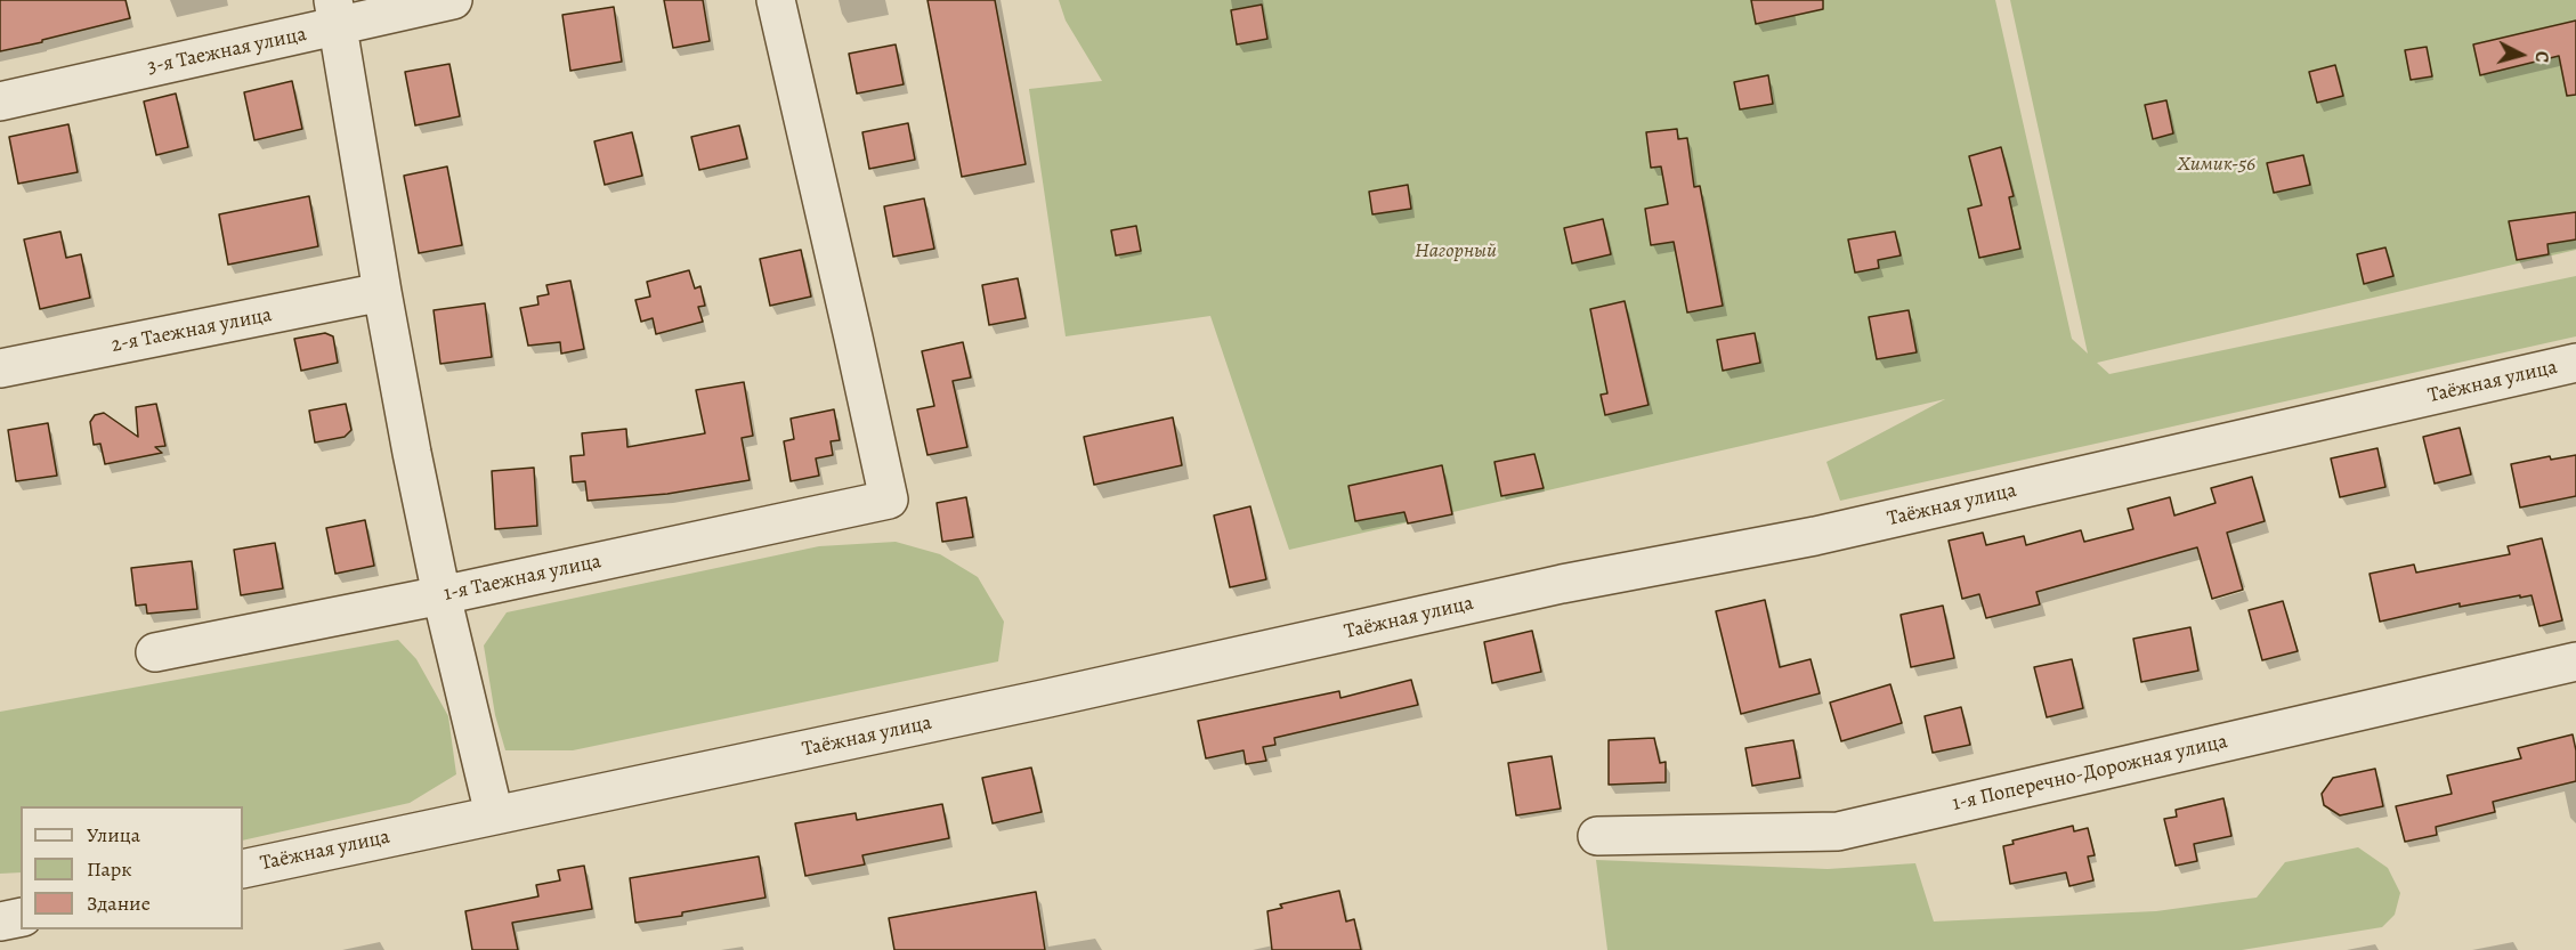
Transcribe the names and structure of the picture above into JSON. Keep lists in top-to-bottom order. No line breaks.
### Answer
{"streets":{"street":["3-я Таежная улица","2-я Таежная улица","Таёжная улица","1-я Таежная улица","1-я Поперечно-Дорожная улица"]},"parks":["Химик-56","Нагорный"],"legend":["Улица","Парк","Здание"],"north":"right"}
